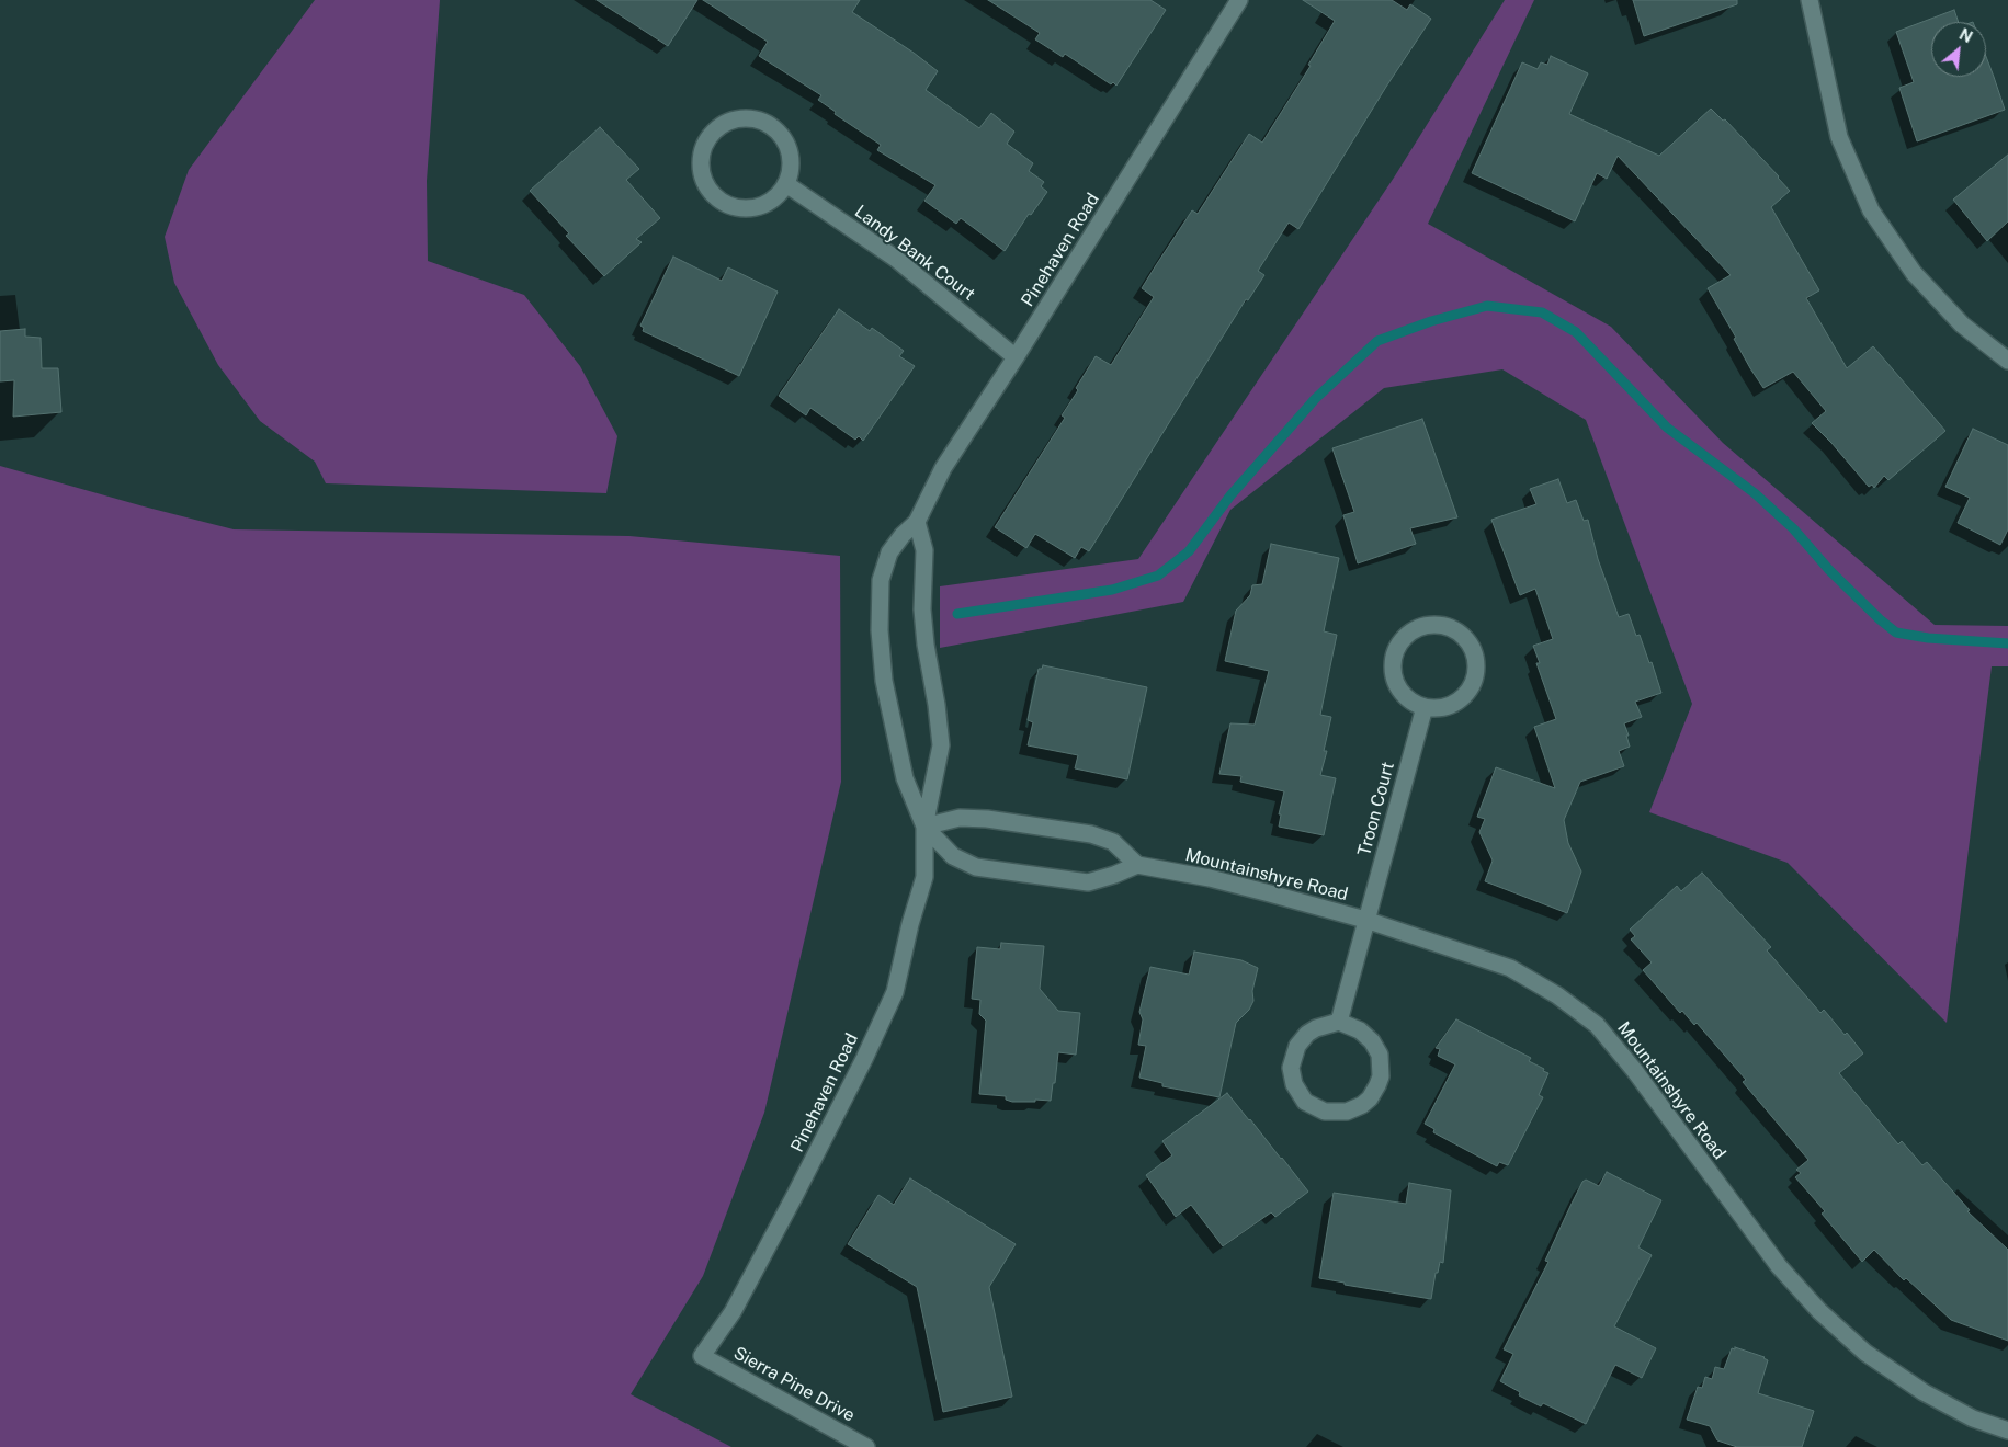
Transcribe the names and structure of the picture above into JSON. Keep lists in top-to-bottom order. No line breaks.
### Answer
{"streets":{"street":["Pinehaven Road","Landy Bank Court","Troon Court","Mountainshyre Road","Sierra Pine Drive"]},"crossings":[["Pinehaven Road","Landy Bank Court"],["Pinehaven Road","Sierra Pine Drive"],["Troon Court","Mountainshyre Road"]],"north":"top right"}
